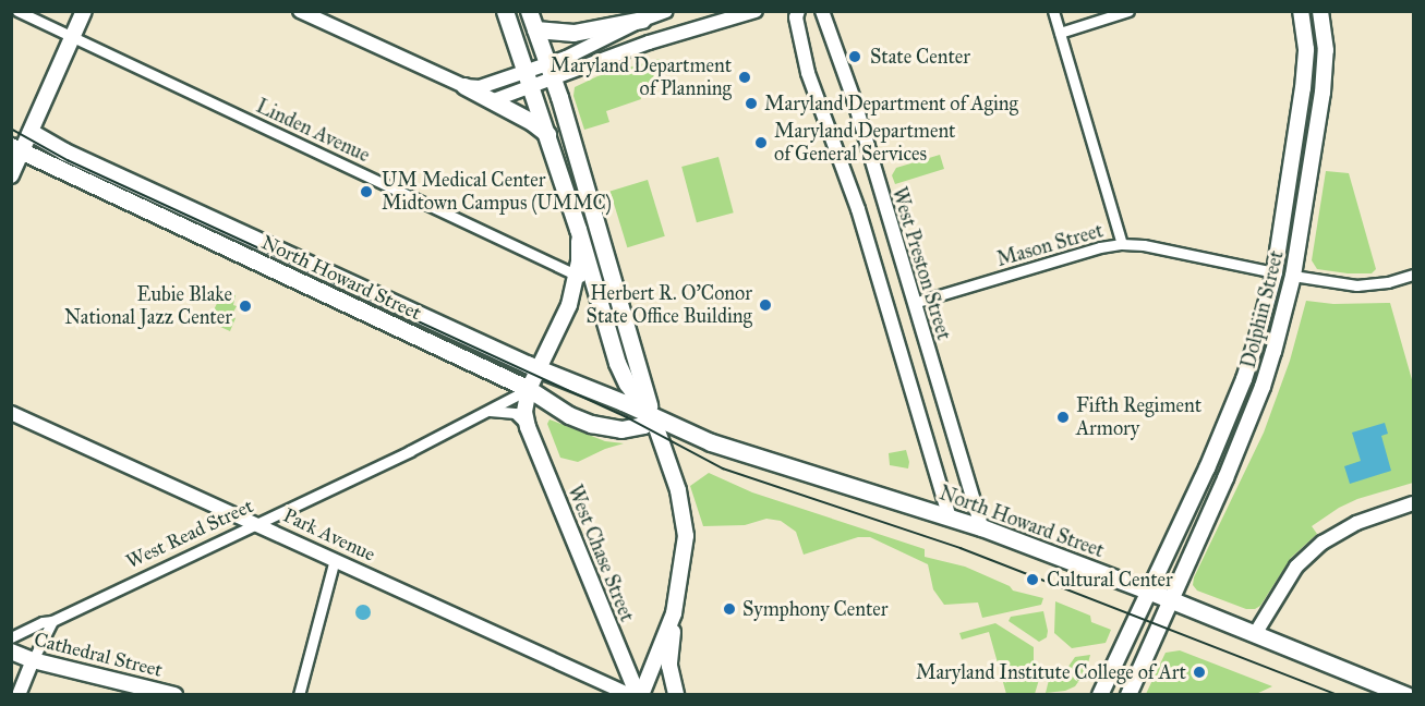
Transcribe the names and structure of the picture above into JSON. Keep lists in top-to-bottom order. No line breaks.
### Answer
{"streets":{"main road":["North Howard Street","Dolphin Street","West Chase Street","Cathedral Street"],"street":["Linden Avenue","Mason Street","West Preston Street","West Read Street","Park Avenue"]},"crossings":[["Mason Street","West Preston Street"],["Mason Street","Dolphin Street"],["West Preston Street","North Howard Street"],["North Howard Street","Dolphin Street"],["North Howard Street","West Read Street"],["North Howard Street","West Chase Street"],["West Read Street","Park Avenue"],["West Read Street","West Chase Street"]],"places":["State Center","Maryland Department of Planning","Maryland Department of Aging","Maryland Department of General Services","UM Medical Center Midtown Campus (UMMC)","Herbert R. O'Conor State Office Building","Eubie Blake National Jazz Center","Fifth Regiment Armory","Cultural Center","Symphony Center","Maryland Institute College of Art"]}
